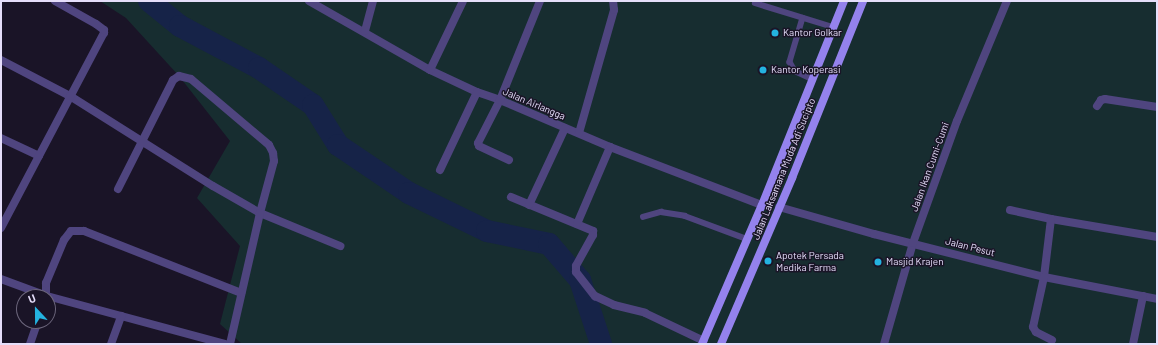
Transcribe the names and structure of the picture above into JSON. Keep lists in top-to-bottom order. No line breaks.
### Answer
{"streets":{"main road":["Jalan Laksamana Muda Adi Sucipto"],"street":["Jalan Airlangga","Jalan Ikan Cumi-Cumi","Jalan Pesut"]},"crossings":[["Jalan Airlangga","Jalan Laksamana Muda Adi Sucipto"],["Jalan Ikan Cumi-Cumi","Jalan Pesut"],["Jalan Laksamana Muda Adi Sucipto","Jalan Pesut"]],"places":["Kantor Golkar","Kantor Koperasi","Apotek Persada Medika Farma","Masjid Krajen"],"north":"top"}
